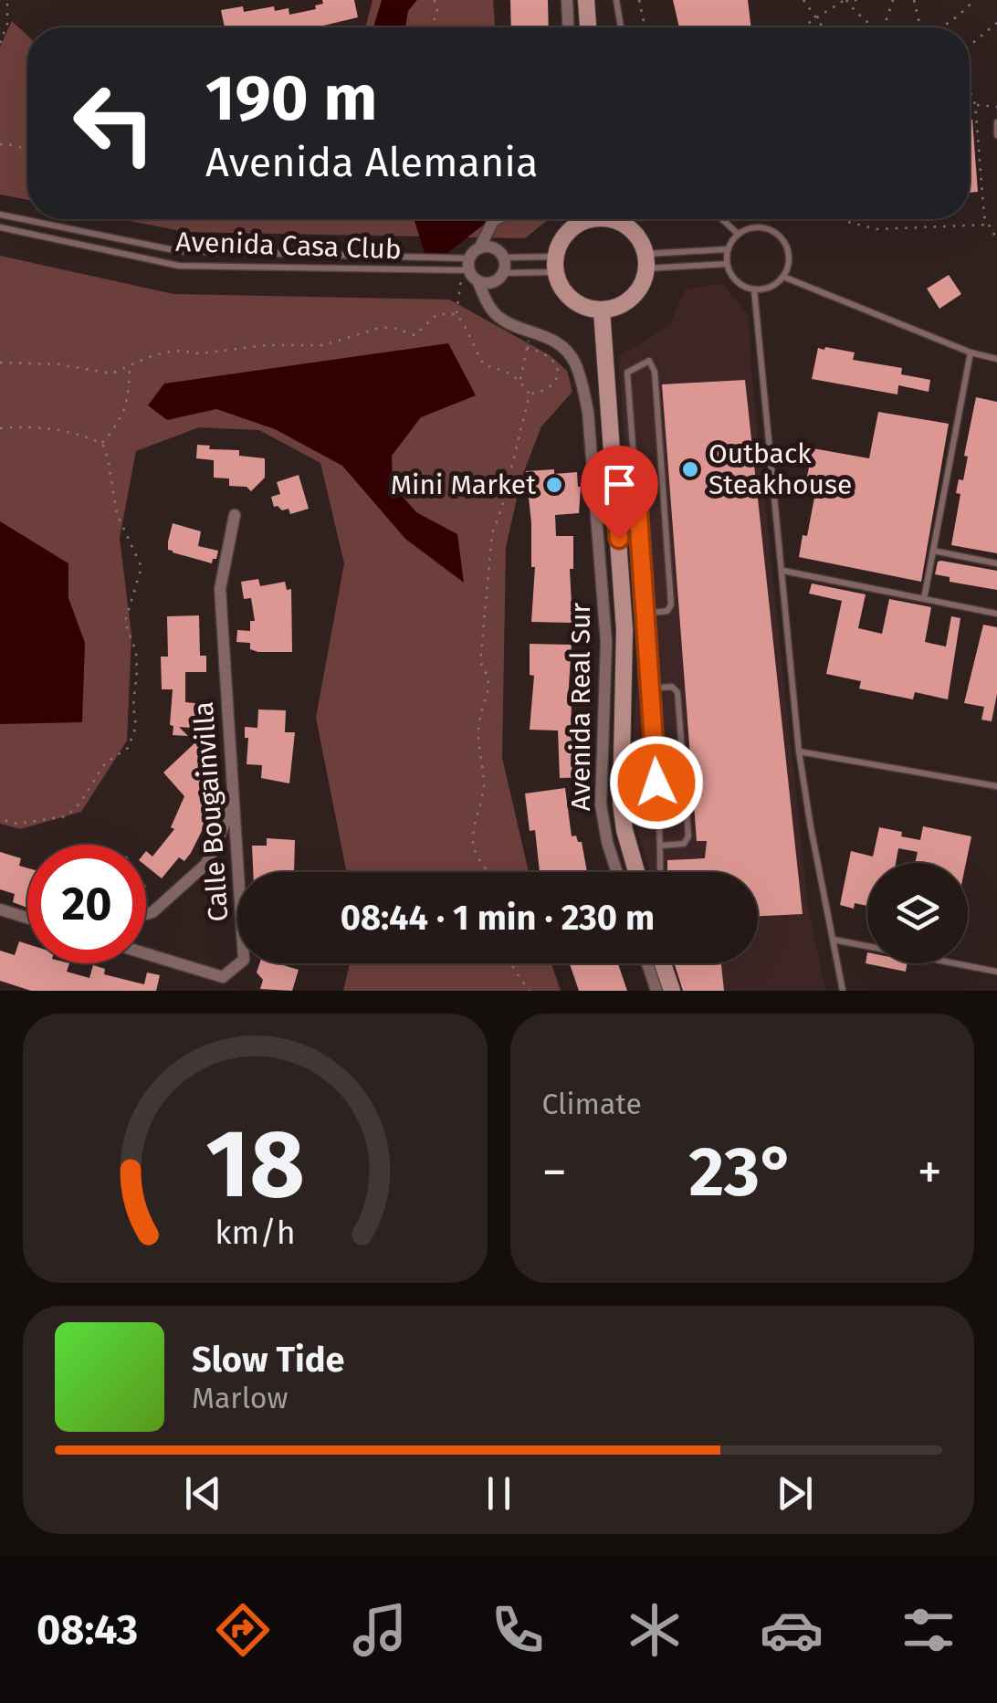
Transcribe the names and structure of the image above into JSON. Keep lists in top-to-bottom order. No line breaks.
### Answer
{"streets":{"street":["Avenida Real Sur","Calle Bougainvilla"],"lane":["Avenida Casa Club"]},"places":["Outback Steakhouse","Mini Market"],"page":{"turn":["190 m","Avenida Alemania"],"limit":"20","trip":"08:44 · 1 min · 230 m","tile":"Climate","heat":["−","23°","+"],"song":["Slow Tide","Marlow"],"tabs":"08:43","gauge":["18","km/h"]}}
